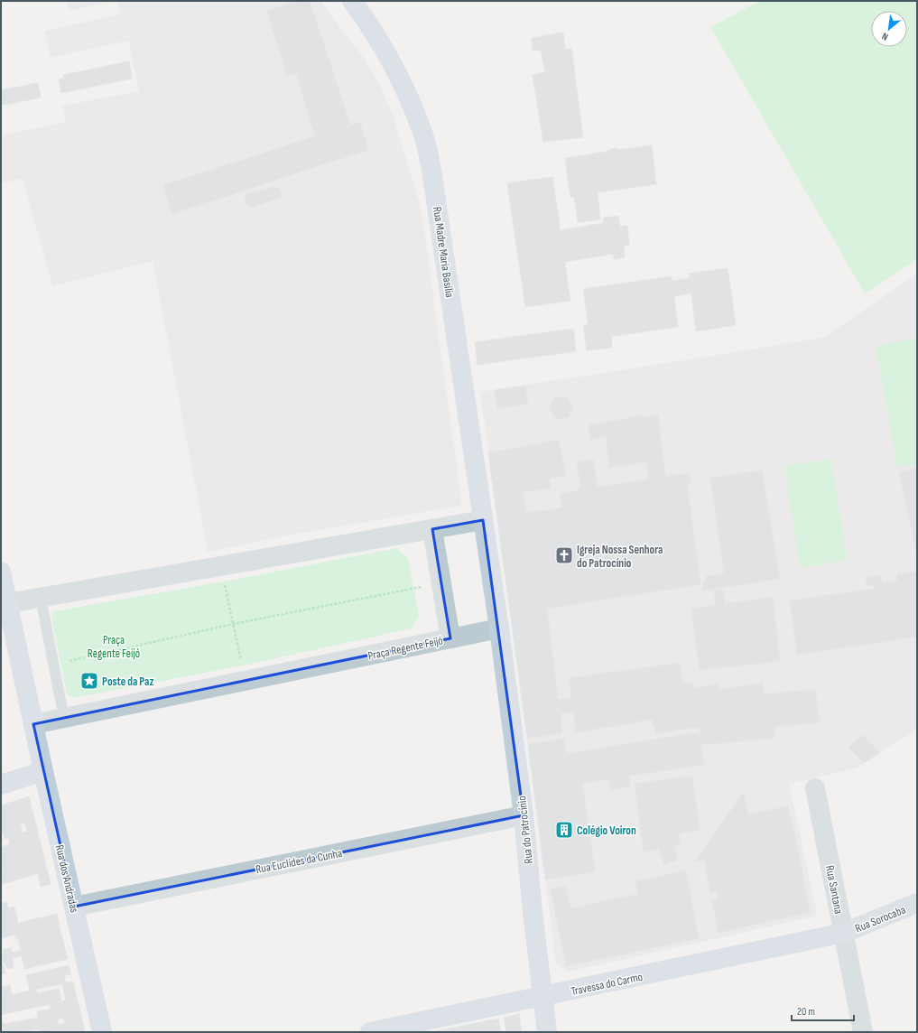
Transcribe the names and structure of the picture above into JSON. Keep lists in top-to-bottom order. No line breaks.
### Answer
{"streets":{"main road":["Rua Madre Maria Basília","Rua do Patrocínio","Rua dos Andradas","Rua Sorocaba","Travessa do Carmo"],"street":["Praça Regente Feijó","Rua Euclides da Cunha","Rua Santana"]},"crossings":[["Praça Regente Feijó","Rua do Patrocínio"],["Praça Regente Feijó","Rua dos Andradas"],["Rua do Patrocínio","Rua Euclides da Cunha"],["Rua do Patrocínio","Travessa do Carmo"],["Rua Euclides da Cunha","Rua dos Andradas"],["Rua Santana","Rua Sorocaba"],["Rua Santana","Travessa do Carmo"],["Rua Sorocaba","Travessa do Carmo"]],"parks":["Praça Regente Feijó"],"places":{"church":["Igreja Nossa Senhora do Patrocínio"],"place":["Poste da Paz"],"building":["Colégio Voiron"]},"scale_bar":"20 m","north":"bottom left"}
